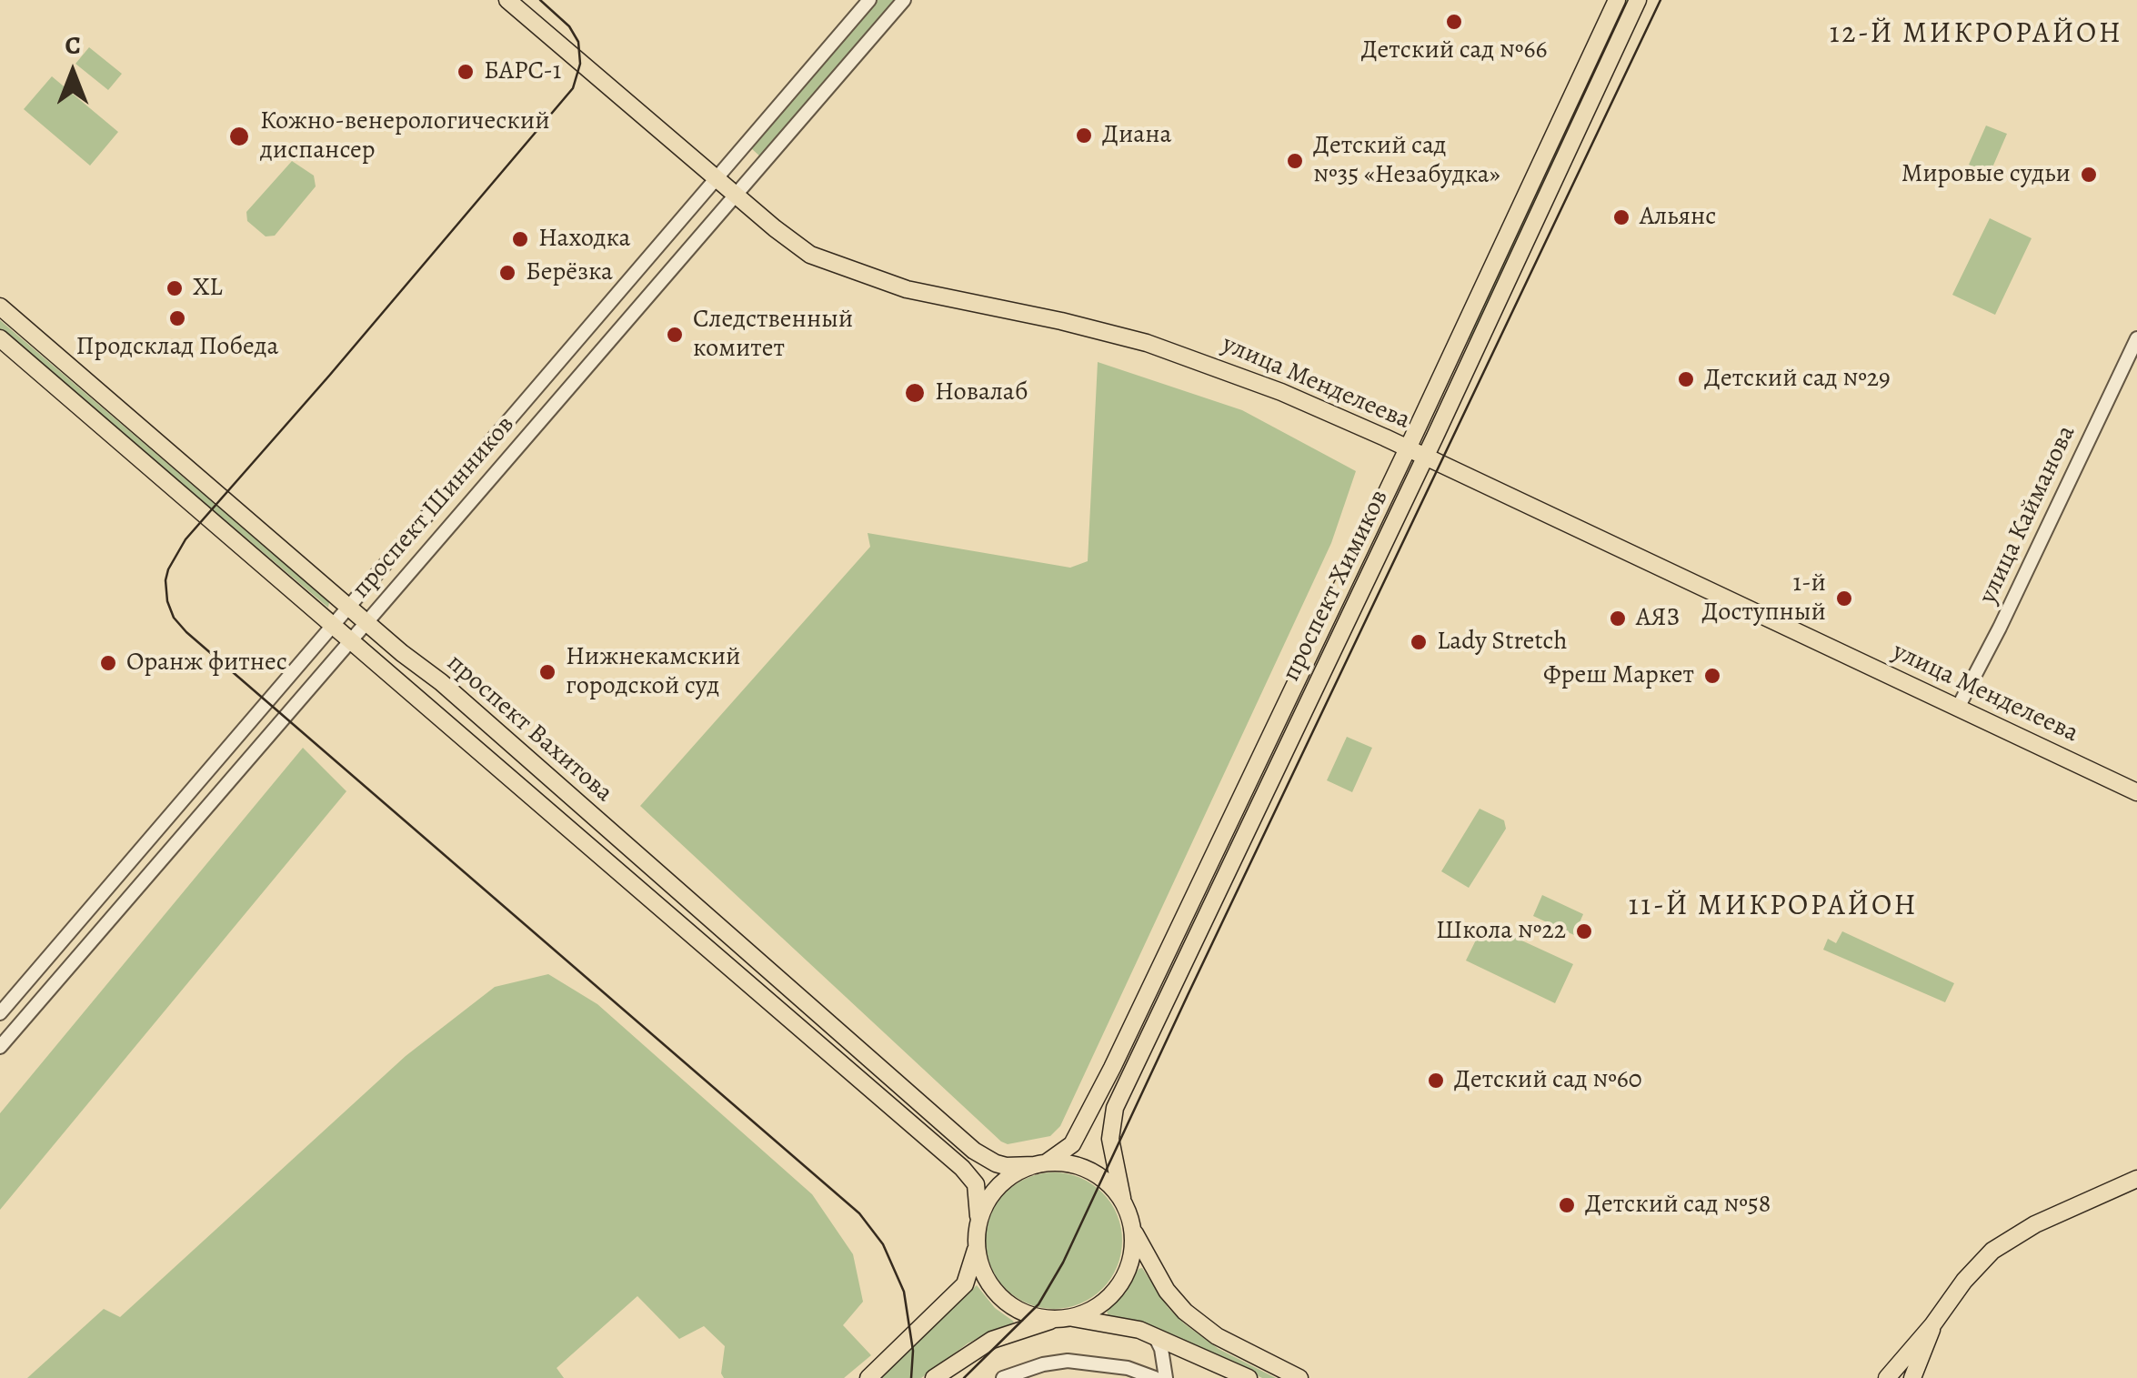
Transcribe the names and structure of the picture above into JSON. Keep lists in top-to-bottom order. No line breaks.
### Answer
{"streets":{"main road":["улица Менделеева","проспект Химиков","проспект Вахитова"],"street":["проспект Шинников","улица Кайманова"]},"crossings":[["улица Менделеева","проспект Шинников"],["улица Менделеева","улица Кайманова"],["улица Менделеева","проспект Химиков"],["проспект Шинников","проспект Вахитова"],["проспект Химиков","проспект Вахитова"]],"districts":["12-Й МИКРОРАЙОН","11-Й МИКРОРАЙОН"],"places":["Детский сад №66","БАРС-1","Диана","Кожно-венерологический диспансер","Детский сад №35 «Незабудка»","Мировые судьи","Альянс","Находка","Берёзка","XL","Продсклад Победа","Следственный комитет","Детский сад №29","Новалаб","1-й Доступный","АЯЗ","Lady Stretch","Оранж фитнес","Нижнекамский городской суд","Фреш Маркет","Школа №22","Детский сад №60","Детский сад №58"],"north":"top"}
